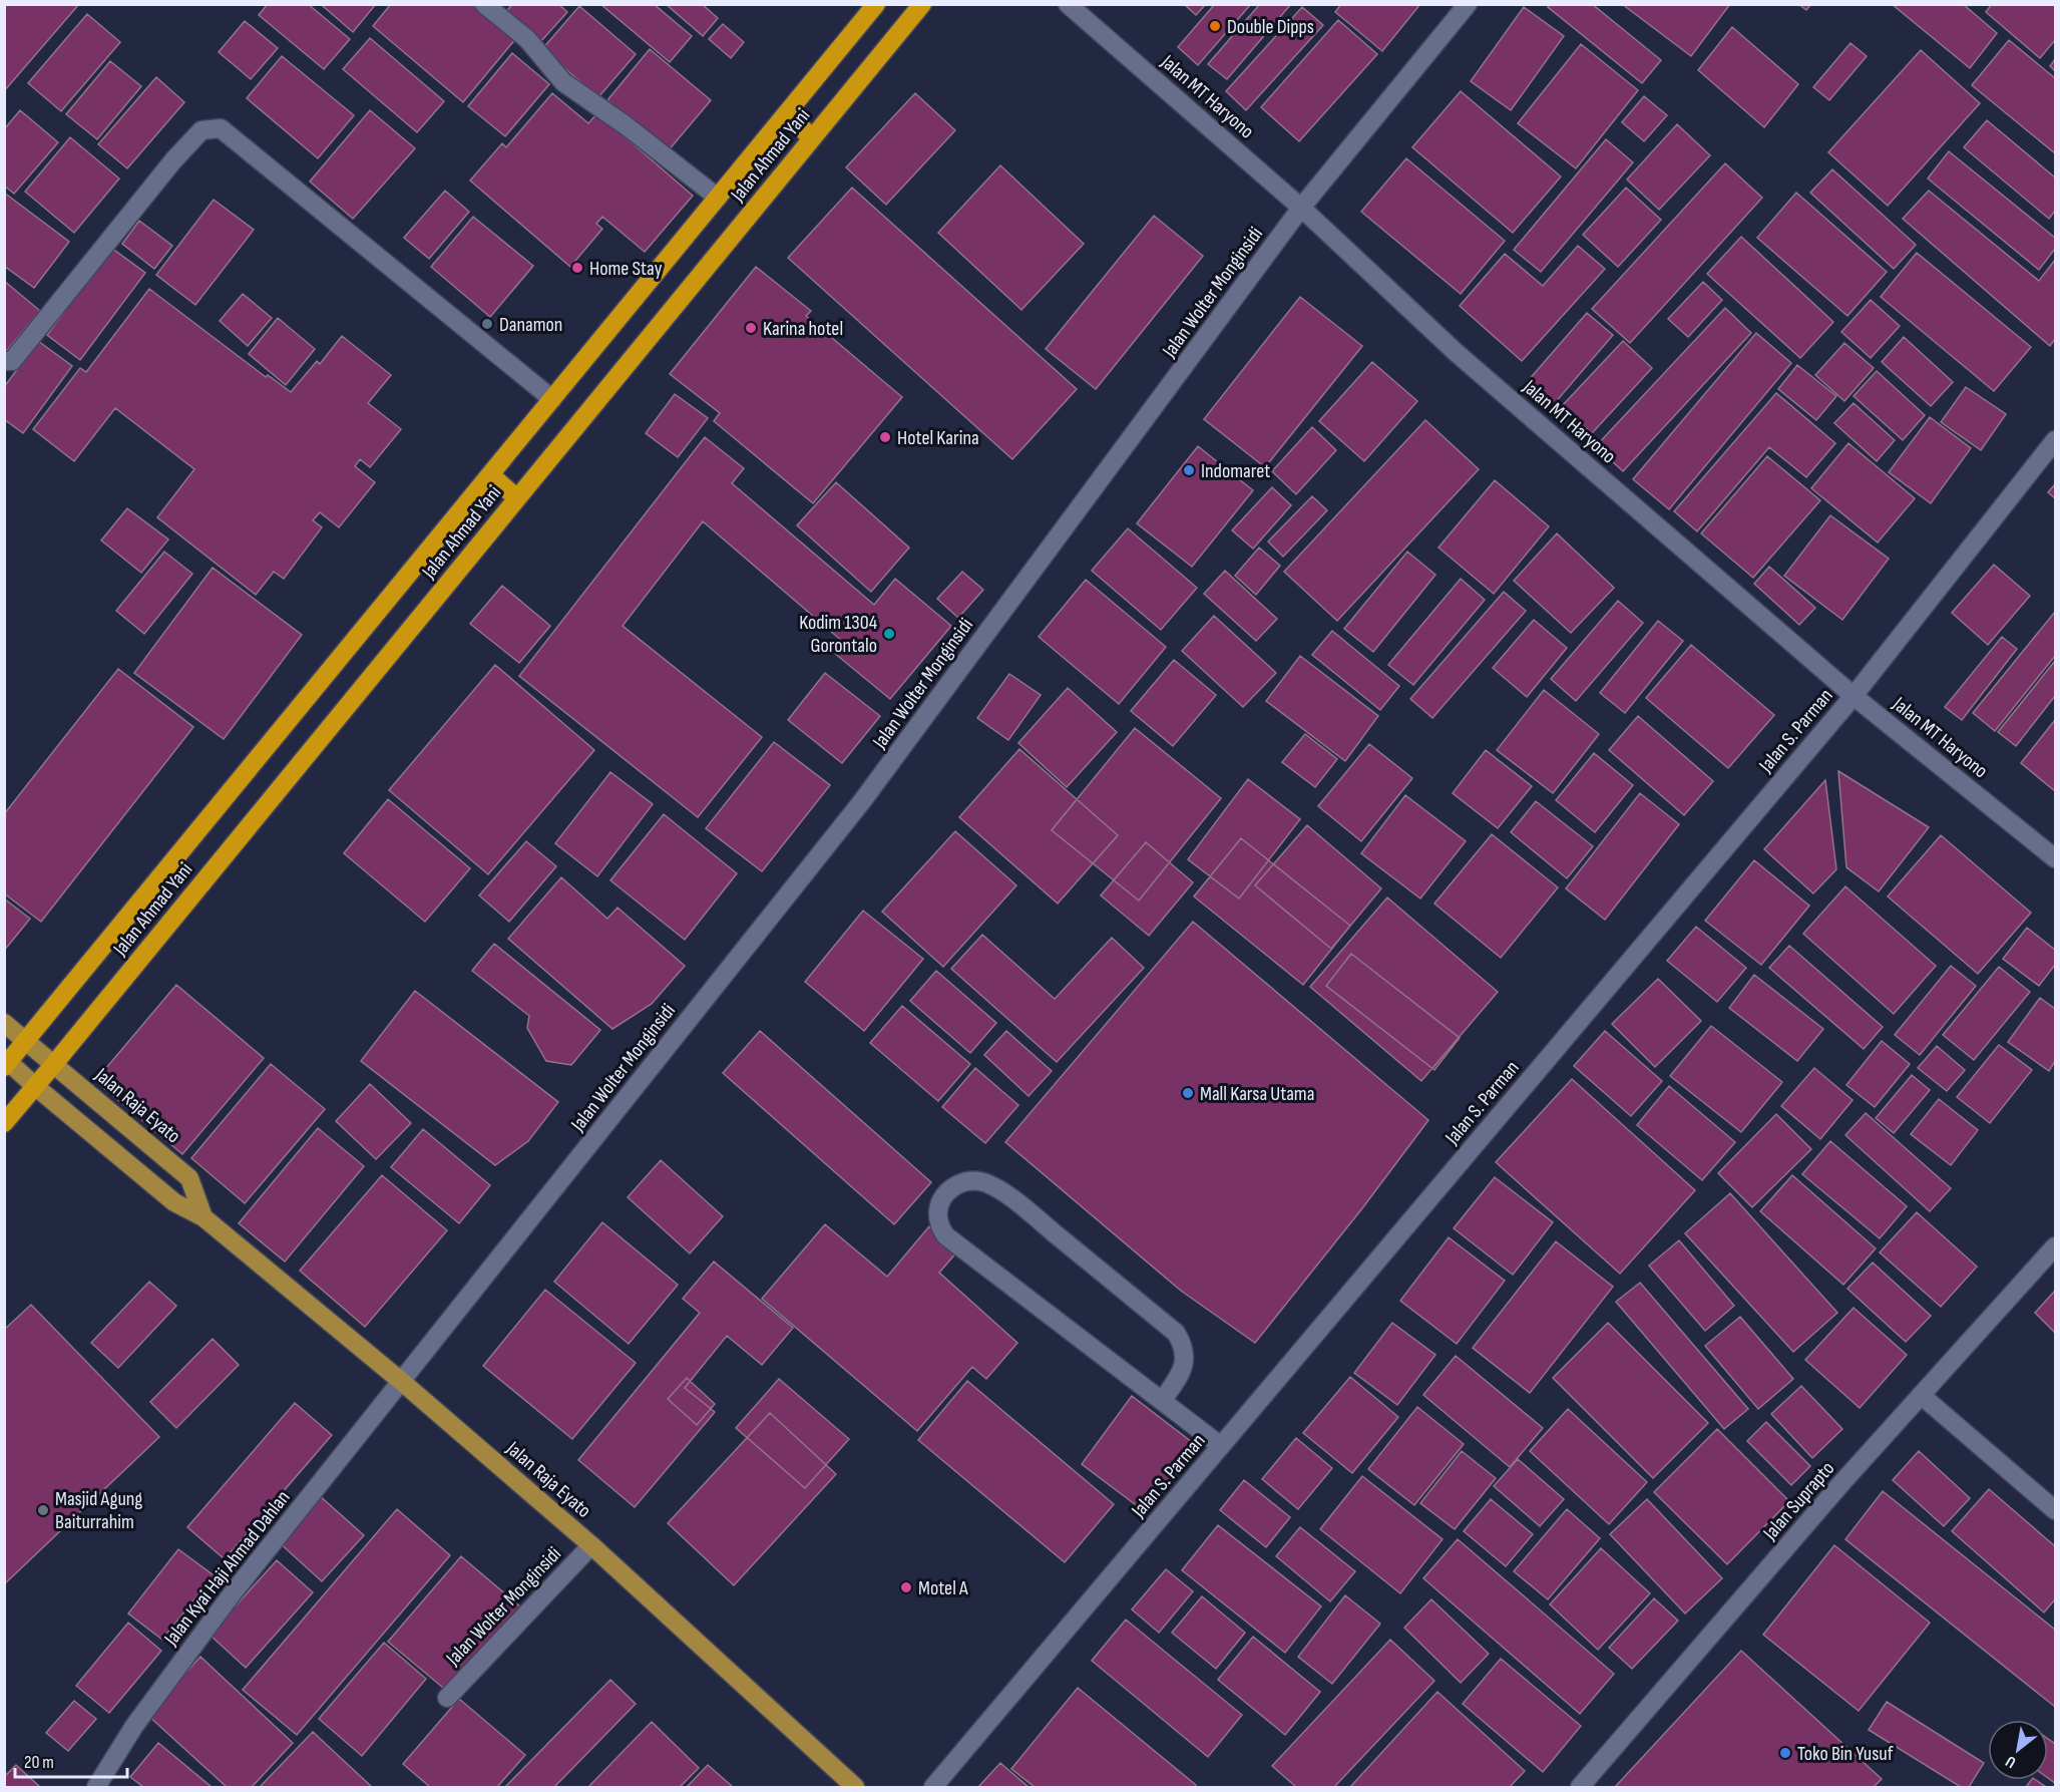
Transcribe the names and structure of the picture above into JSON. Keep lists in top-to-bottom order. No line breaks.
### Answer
{"streets":{"highway":["Jalan Ahmad Yani"],"main road":["Jalan Raja Eyato"],"street":["Jalan MT Haryono","Jalan Wolter Monginsidi","Jalan S. Parman","Jalan Suprapto","Jalan Kyai Haji Ahmad Dahlan"]},"crossings":[["Jalan MT Haryono","Jalan Wolter Monginsidi"],["Jalan MT Haryono","Jalan S. Parman"],["Jalan Ahmad Yani","Jalan Raja Eyato"],["Jalan Wolter Monginsidi","Jalan Raja Eyato"],["Jalan Wolter Monginsidi","Jalan Kyai Haji Ahmad Dahlan"],["Jalan Raja Eyato","Jalan Kyai Haji Ahmad Dahlan"]],"places":["Double Dipps","Home Stay","Danamon","Karina hotel","Hotel Karina","Indomaret","Kodim 1304 Gorontalo","Mall Karsa Utama","Masjid Agung Baiturrahim","Motel A","Toko Bin Yusuf"],"scale_bar":"20 m","north":"bottom left"}
